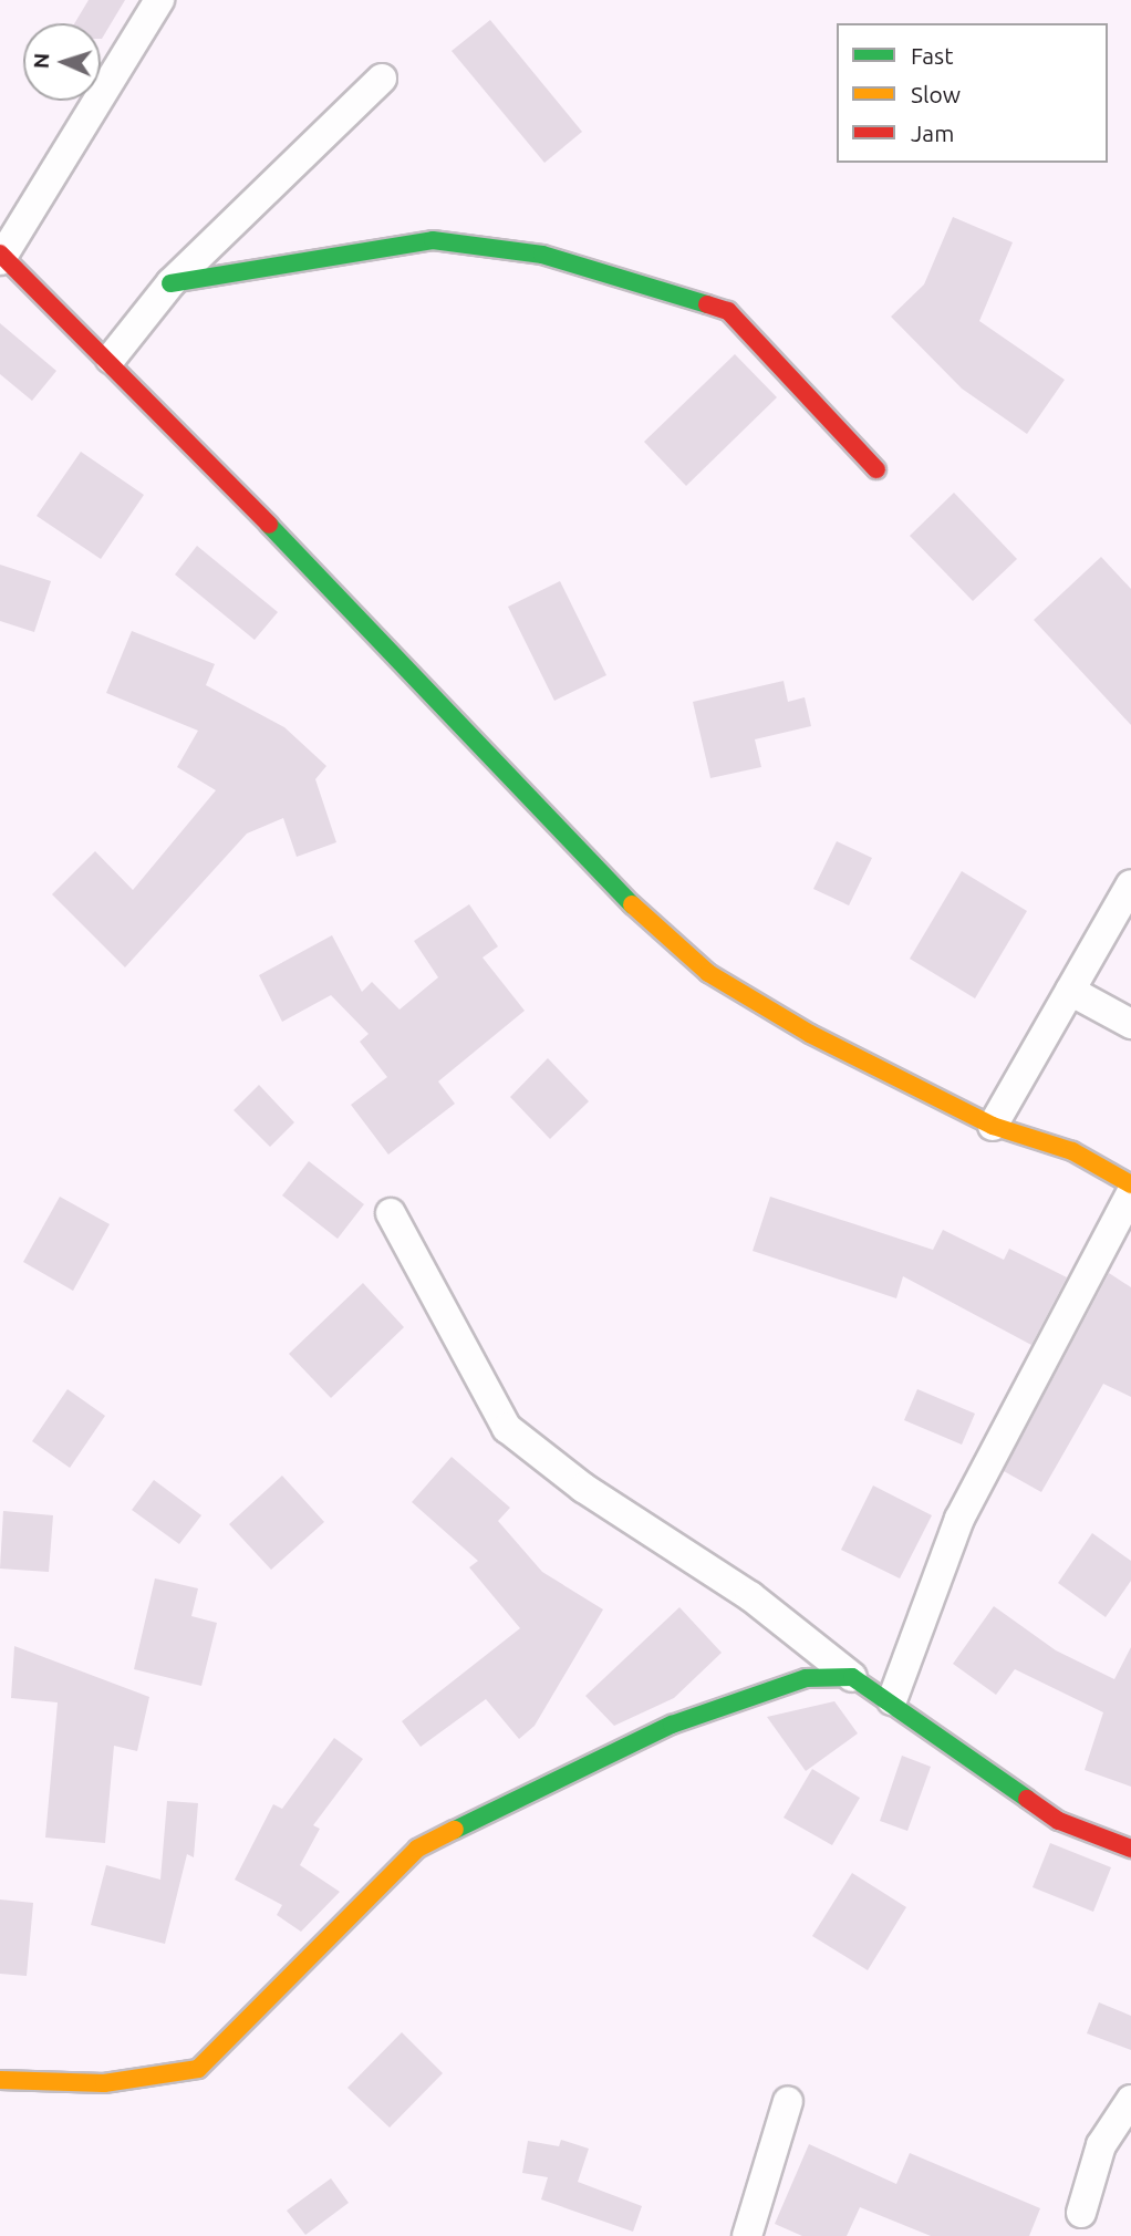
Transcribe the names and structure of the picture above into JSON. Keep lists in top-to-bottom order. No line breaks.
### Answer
{"legend":["Fast","Slow","Jam"],"north":"left"}
